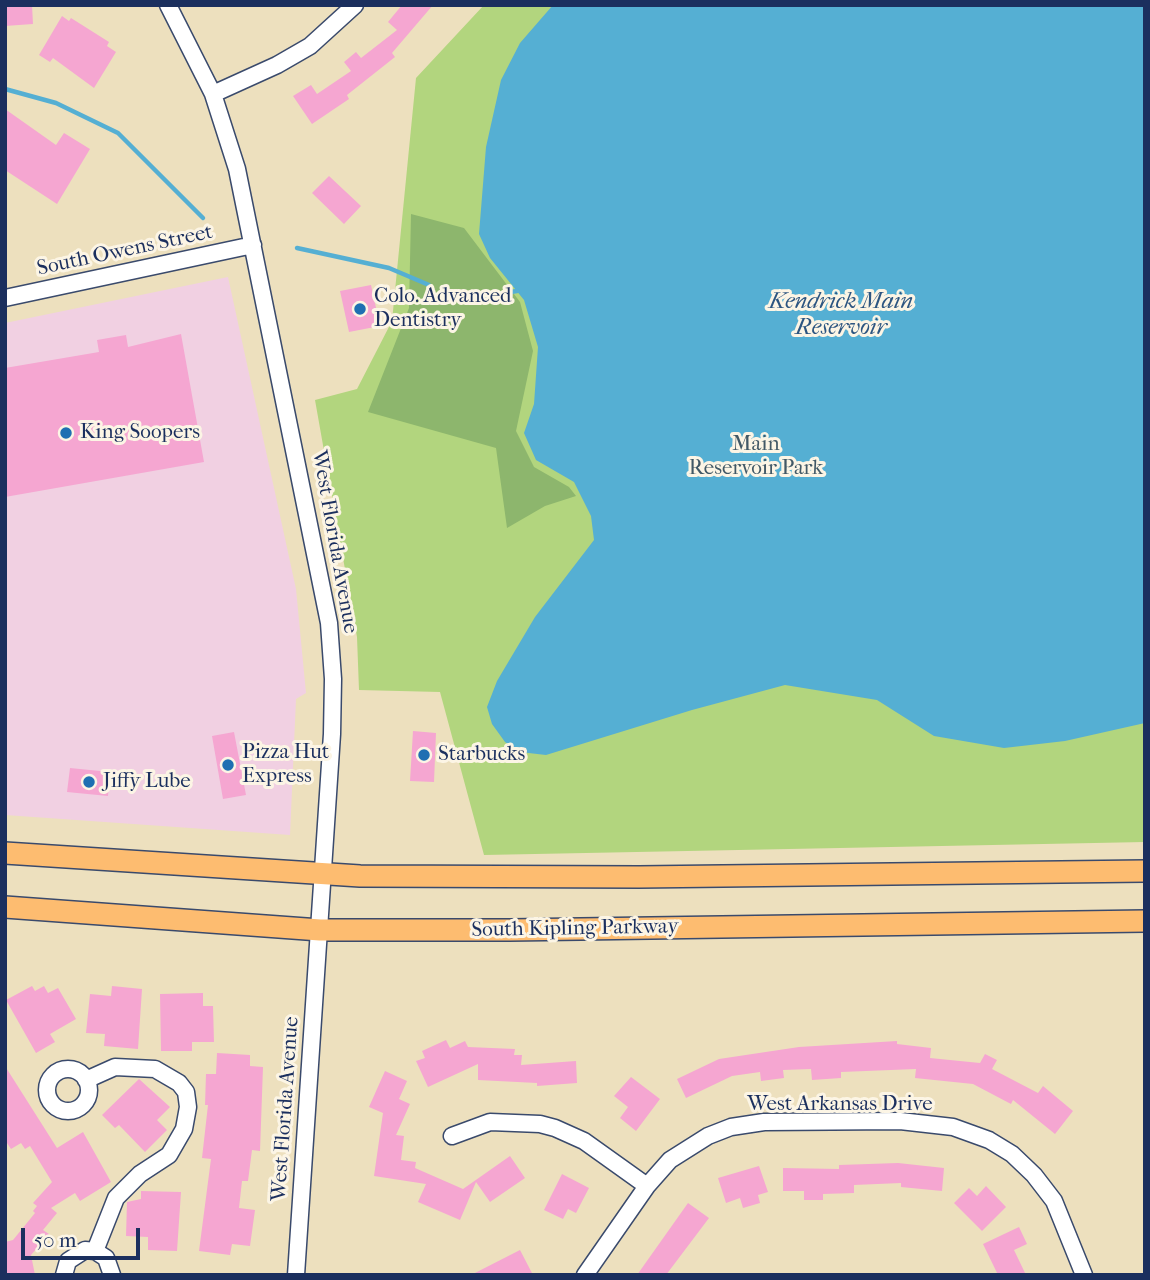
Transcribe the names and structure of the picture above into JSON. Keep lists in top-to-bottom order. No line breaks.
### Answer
{"streets":{"main road":["South Kipling Parkway"],"street":["South Owens Street","West Florida Avenue","West Arkansas Drive"]},"crossings":[["South Owens Street","West Florida Avenue"],["West Florida Avenue","South Kipling Parkway"]],"water":["Kendrick Main Reservoir"],"parks":["Main Reservoir Park"],"places":["Colo. Advanced Dentistry","King Soopers","Starbucks","Pizza Hut Express","Jiffy Lube"],"scale_bar":"50 m"}
